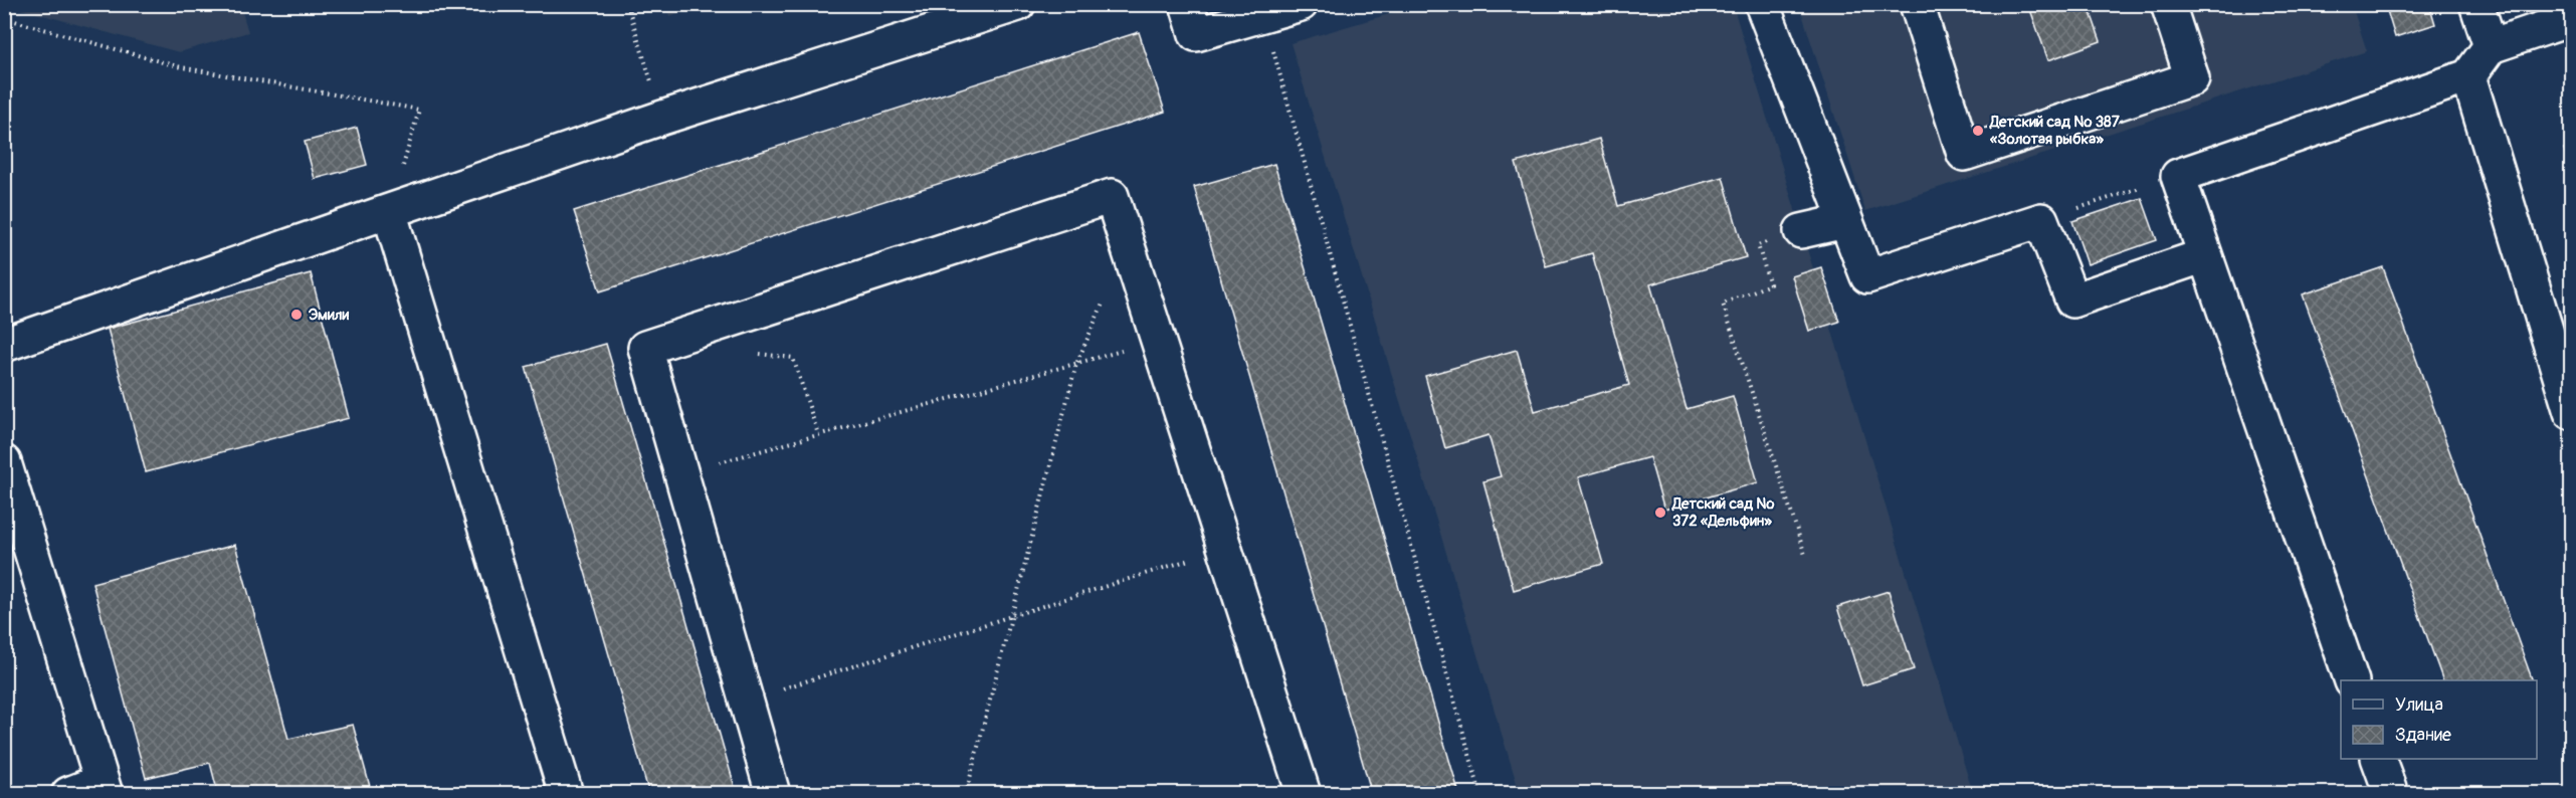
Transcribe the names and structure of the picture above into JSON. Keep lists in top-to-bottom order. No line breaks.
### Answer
{"places":["Детский сад № 387 «Золотая рыбка»","Эмили","Детский сад № 372 «Дельфин»"],"legend":["Улица","Здание"]}
